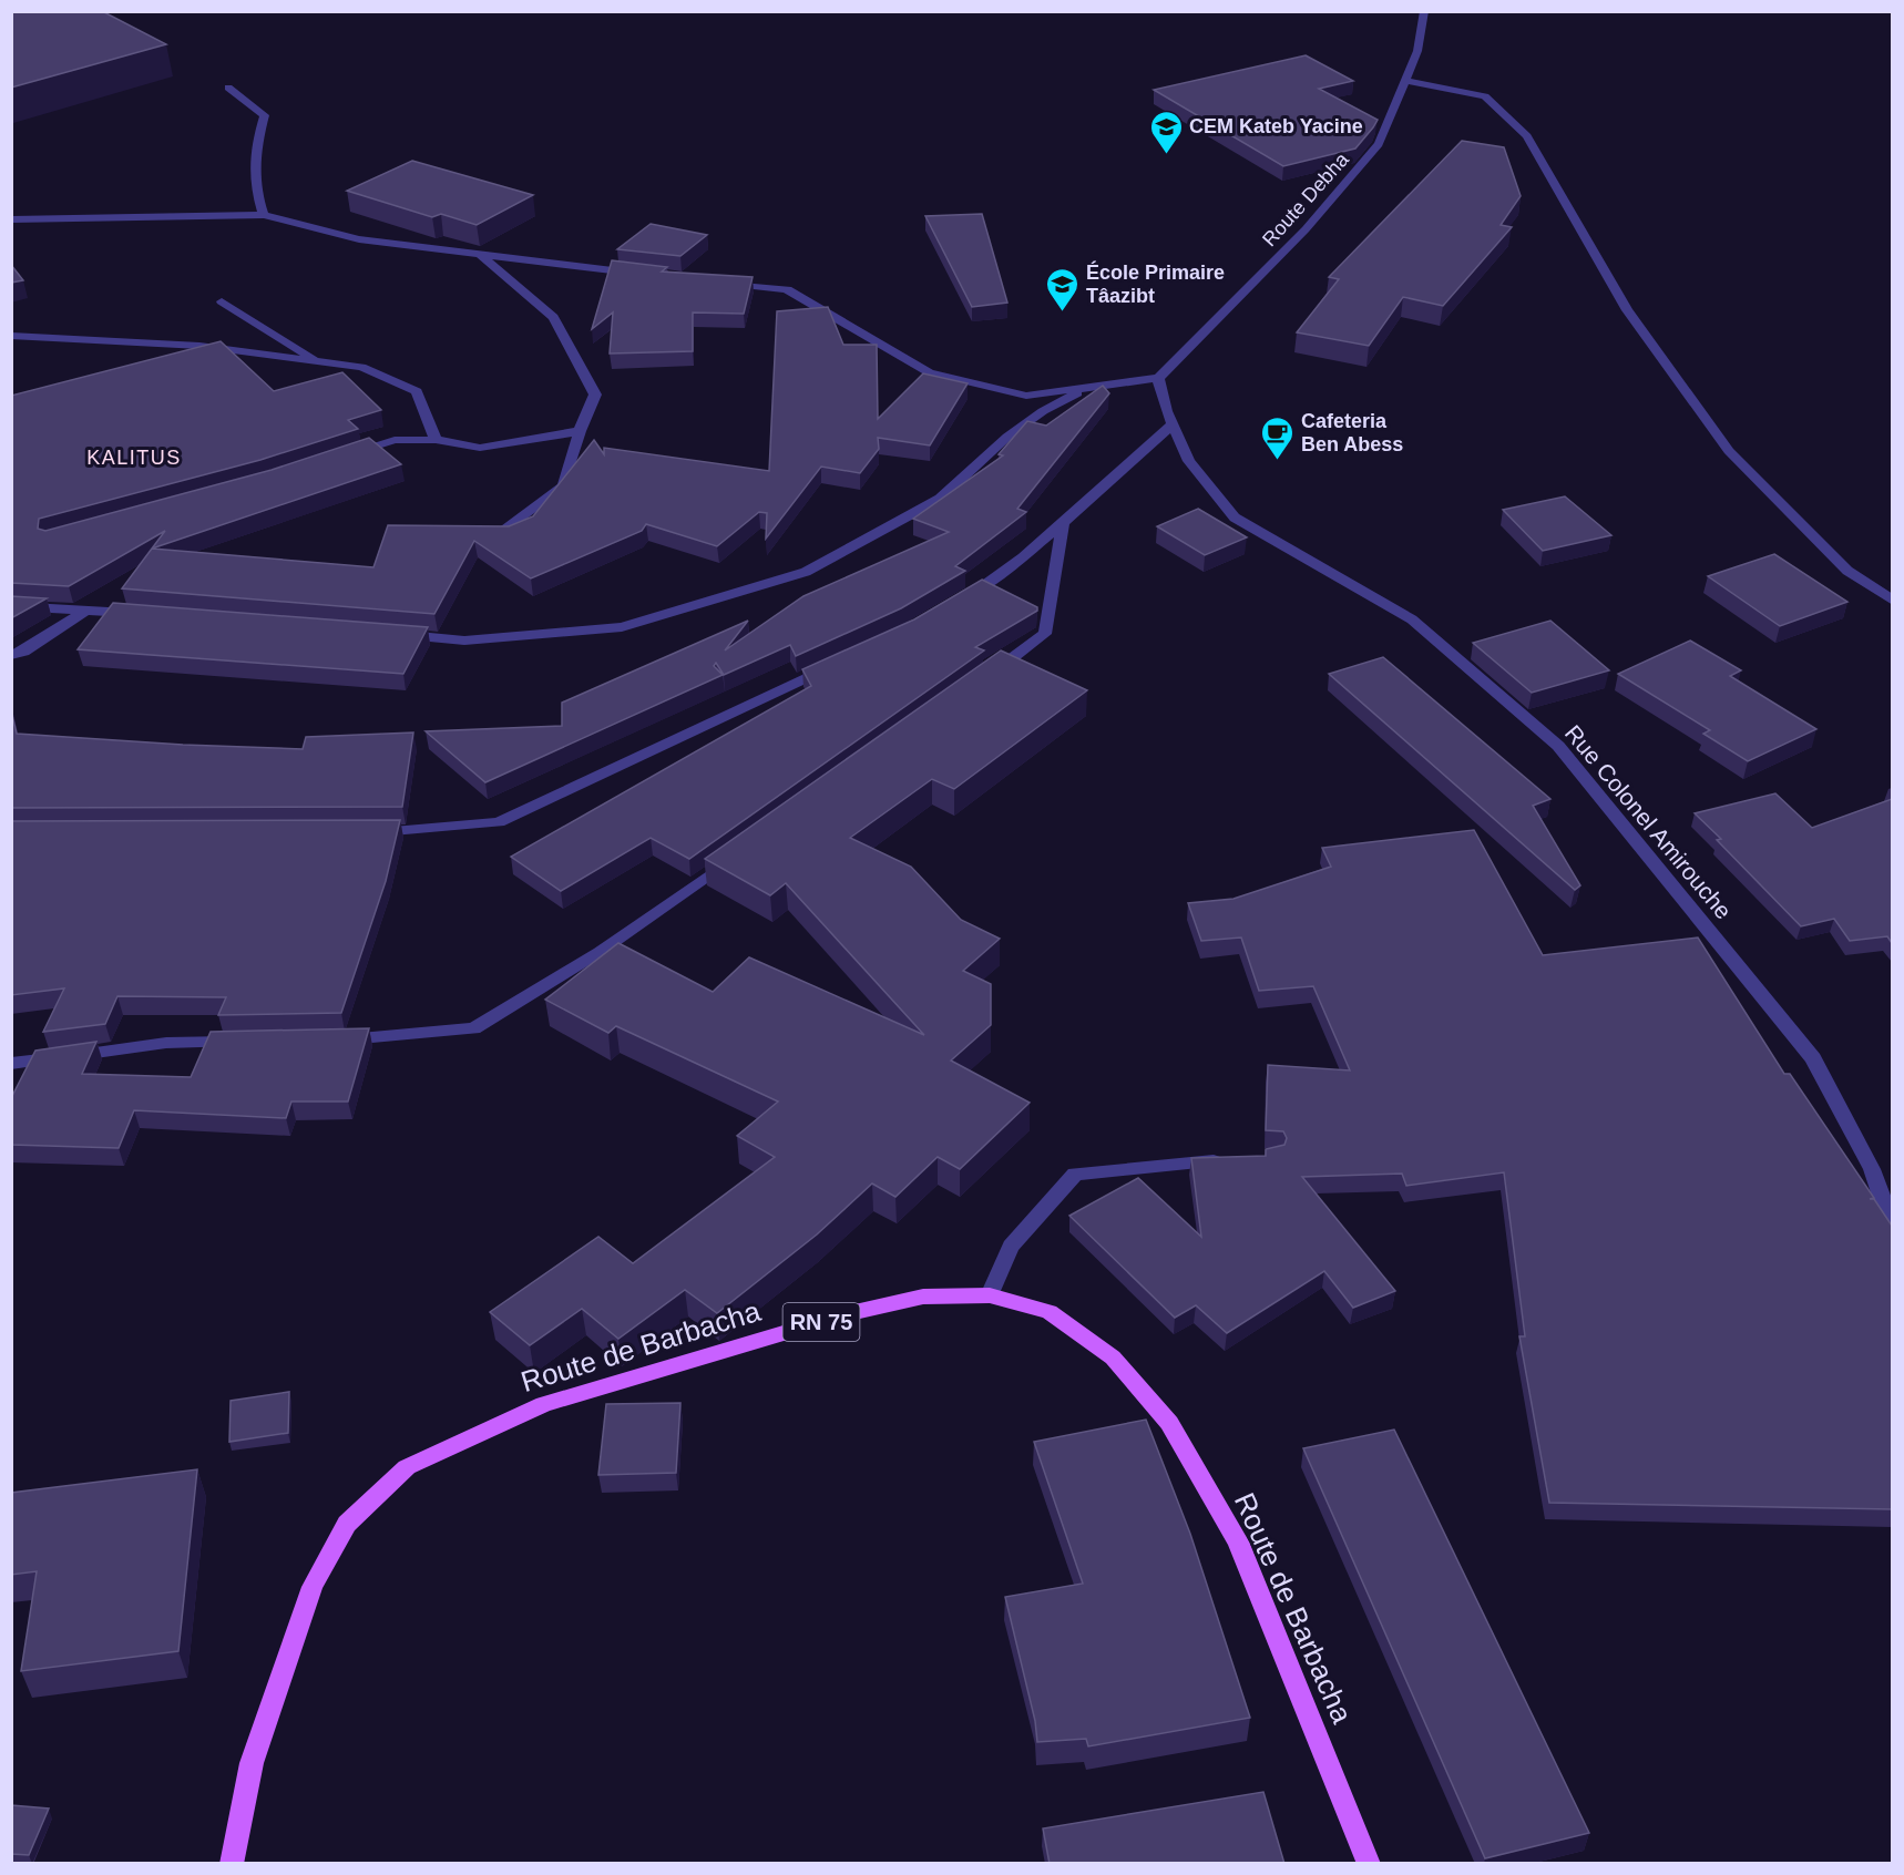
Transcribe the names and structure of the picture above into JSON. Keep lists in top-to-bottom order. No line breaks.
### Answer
{"streets":{"main road":["RN 75","Route de Barbacha"],"street":["Route Debha","Rue Colonel Amirouche"]},"crossings":[["Route Debha","Rue Colonel Amirouche"]],"districts":["KALITUS"],"places":{"school or university":["CEM Kateb Yacine","École Primaire Tâazibt"],"cafe":["Cafeteria Ben Abess"]}}
